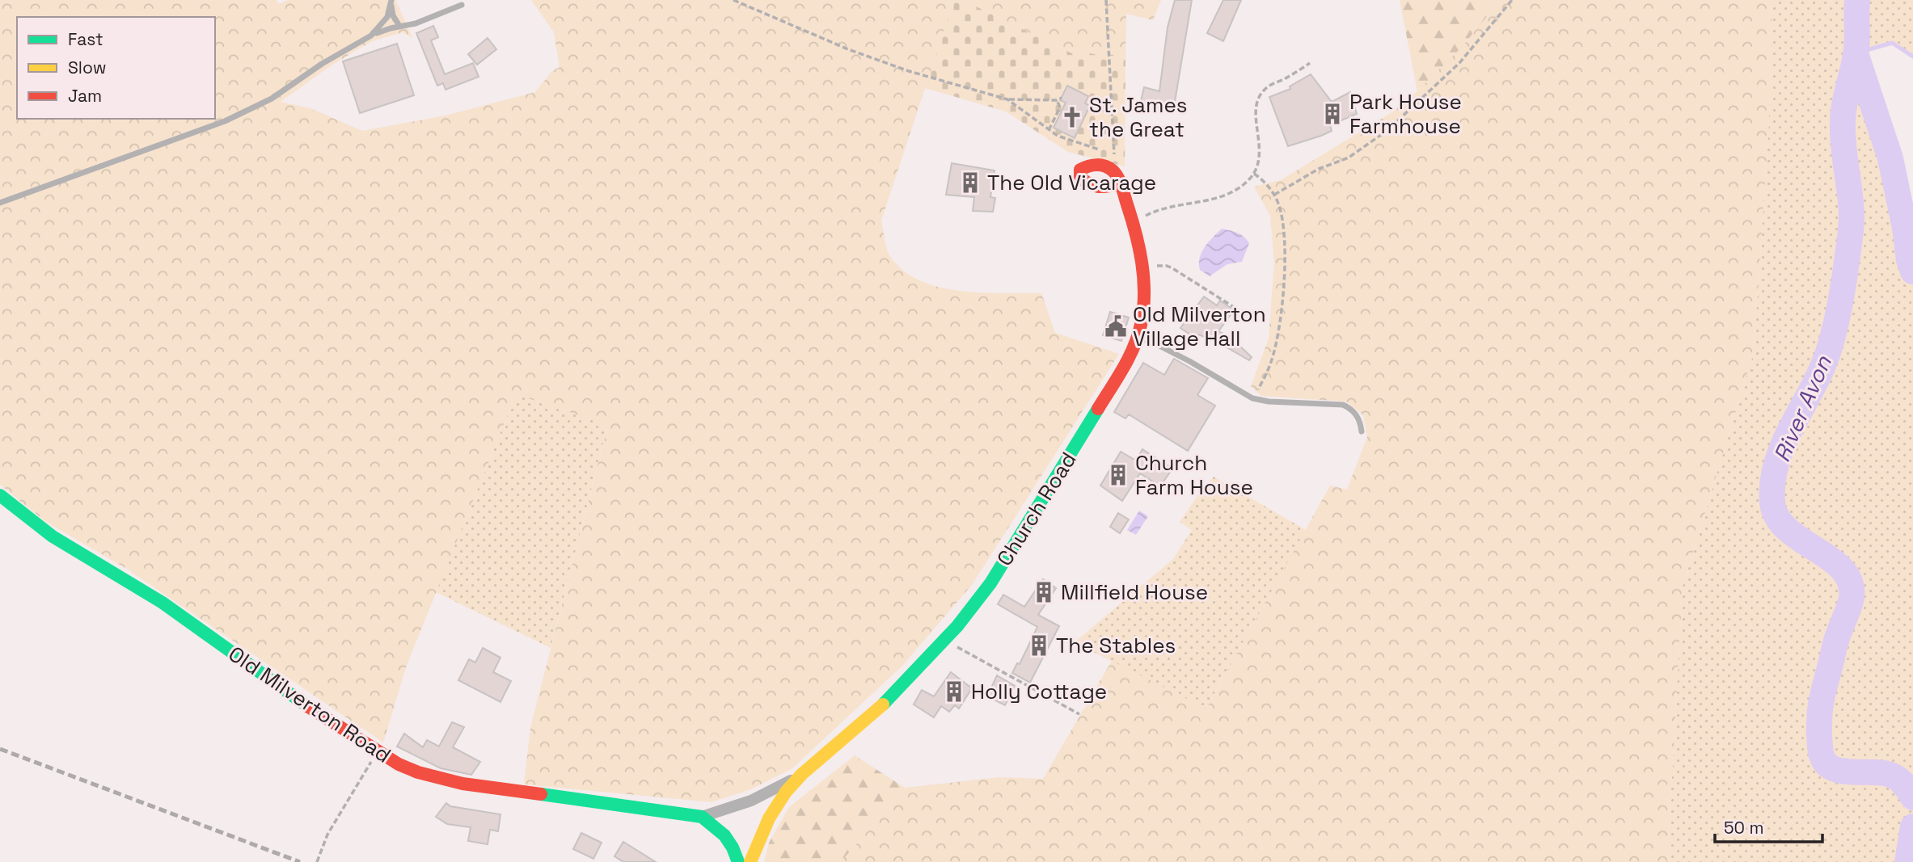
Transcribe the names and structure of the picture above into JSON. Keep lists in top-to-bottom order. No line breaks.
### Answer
{"streets":{"street":["Church Road","Old Milverton Road"]},"crossings":[["Church Road","Old Milverton Road"]],"water":["River Avon"],"places":{"building":["Park House Farmhouse","The Old Vicarage","Church Farm House","Millfield House","The Stables","Holly Cottage"],"church":["St. James the Great"],"public building":["Old Milverton Village Hall"]},"legend":["Fast","Slow","Jam"],"scale_bar":"50 m"}
